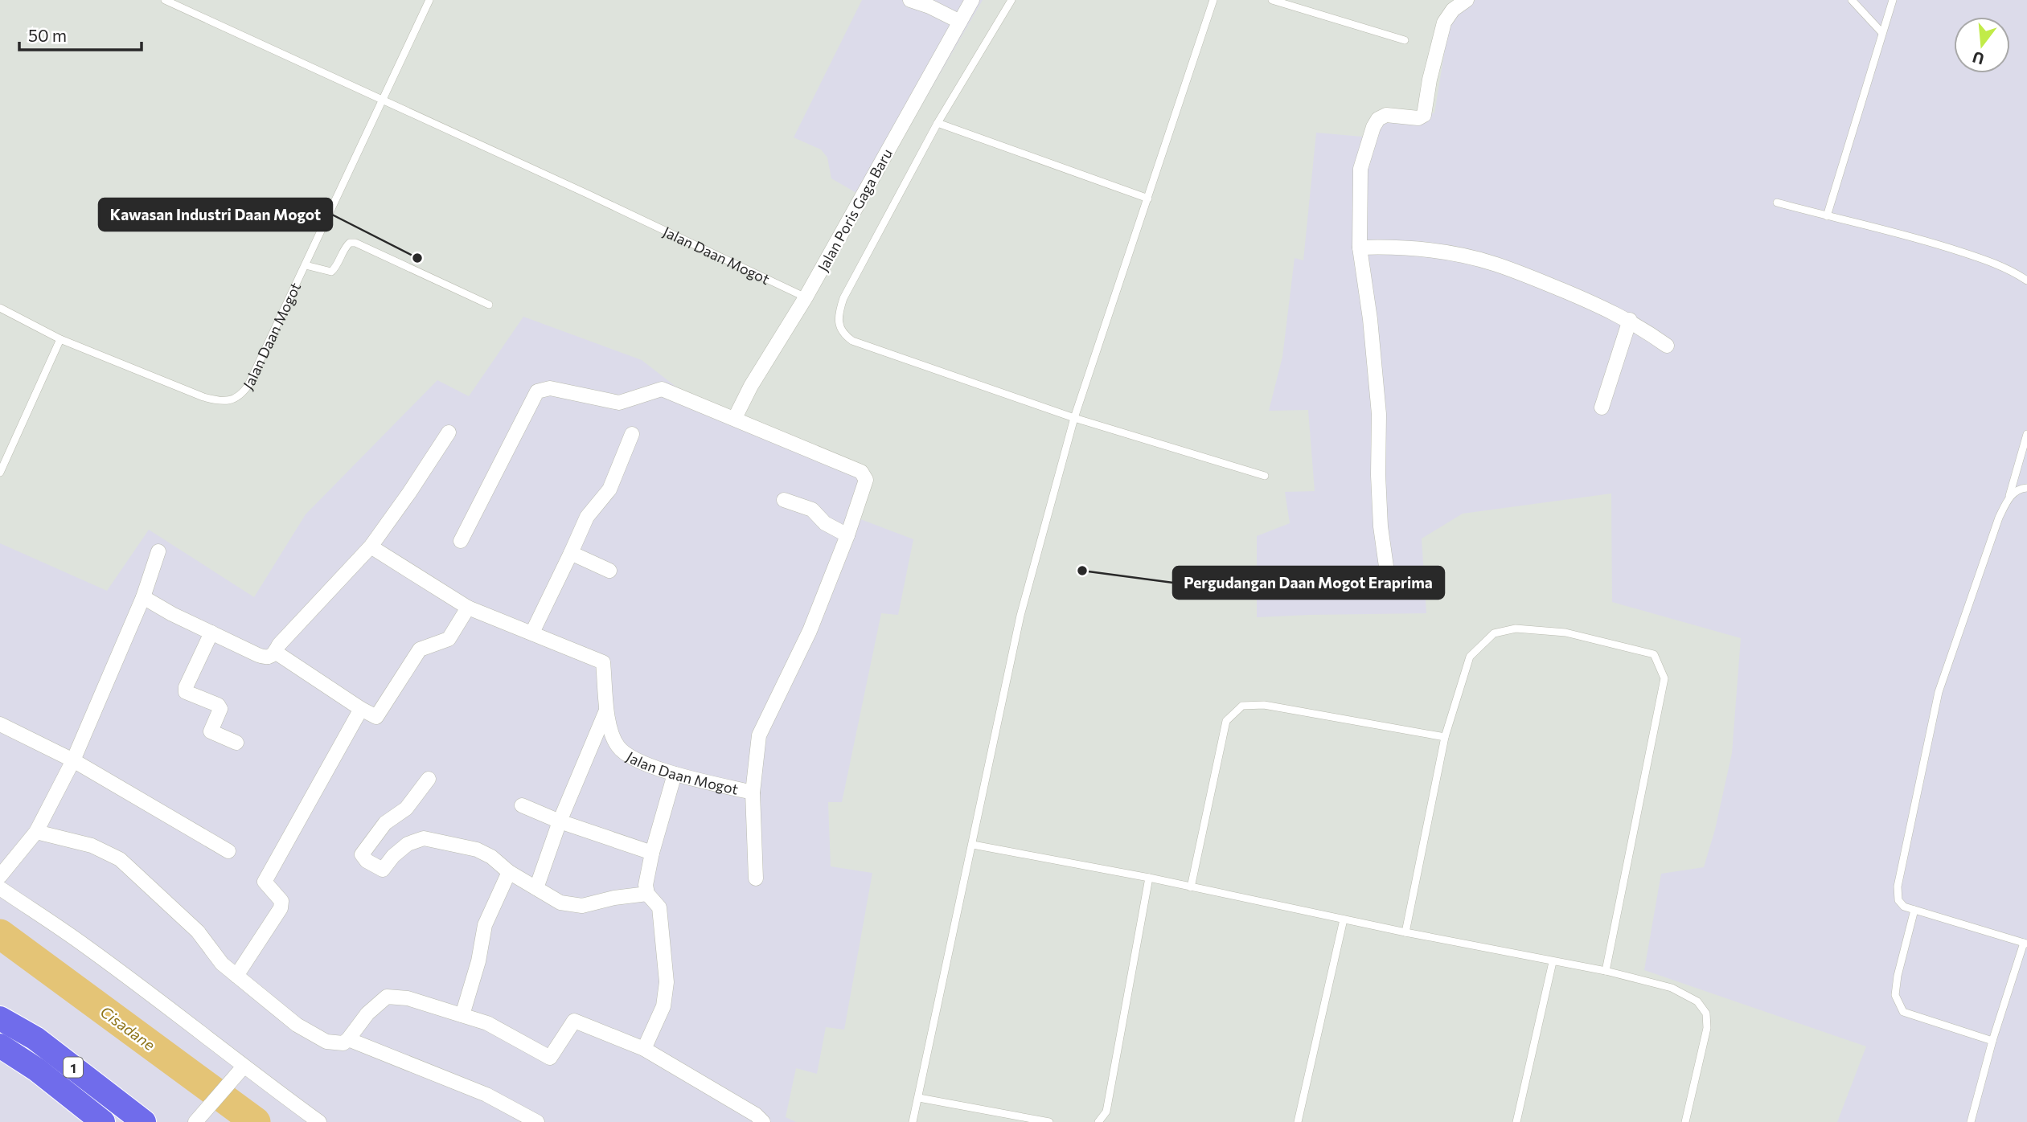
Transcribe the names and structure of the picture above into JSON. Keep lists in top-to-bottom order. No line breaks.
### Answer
{"streets":{"highway":["1"],"street":["Jalan Poris Gaga Baru","Jalan Daan Mogot"]},"crossings":[["Jalan Poris Gaga Baru","Jalan Daan Mogot"]],"water":["Cisadane"],"places":["Kawasan Industri Daan Mogot","Pergudangan Daan Mogot Eraprima"],"scale_bar":"50 m","north":"bottom"}
